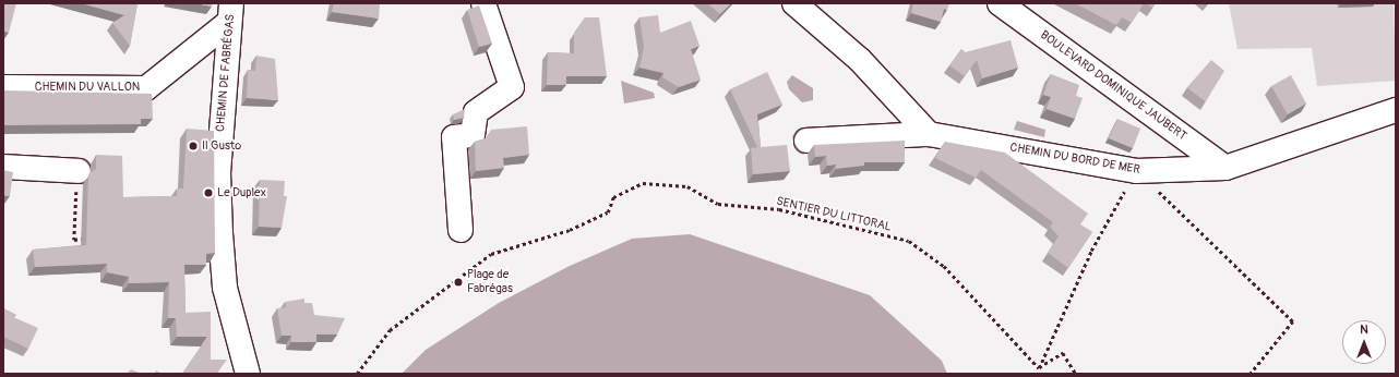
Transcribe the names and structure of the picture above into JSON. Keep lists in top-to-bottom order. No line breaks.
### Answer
{"streets":{"street":["CHEMIN DE FABRÉGAS","BOULEVARD DOMINIQUE JAUBERT","CHEMIN DU VALLON","CHEMIN DU BORD DE MER"],"path":["SENTIER DU LITTORAL"]},"crossings":[["CHEMIN DE FABRÉGAS","CHEMIN DU VALLON"],["BOULEVARD DOMINIQUE JAUBERT","CHEMIN DU BORD DE MER"]],"places":["Il Gusto","Le Duplex","Plage de Fabrégas"],"north":"top"}
